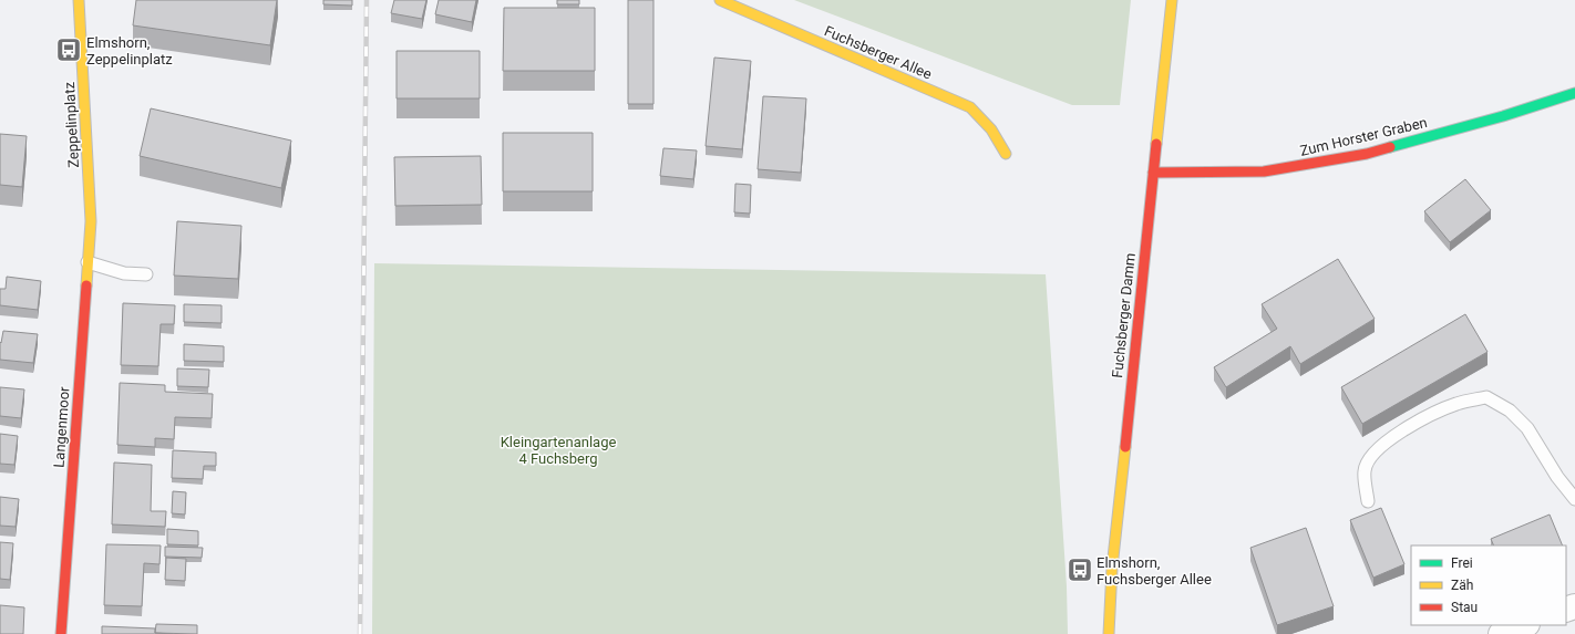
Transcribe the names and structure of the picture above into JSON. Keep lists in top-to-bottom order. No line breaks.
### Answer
{"streets":{"street":["Fuchsberger Allee","Zeppelinplatz","Zum Horster Graben","Fuchsberger Damm","Langenmoor"]},"crossings":[["Zeppelinplatz","Langenmoor"],["Zum Horster Graben","Fuchsberger Damm"]],"parks":["Kleingartenanlage 4 Fuchsberg"],"places":{"bus stop":["Elmshorn, Zeppelinplatz","Elmshorn, Fuchsberger Allee"]},"legend":["Frei","Zäh","Stau"]}
